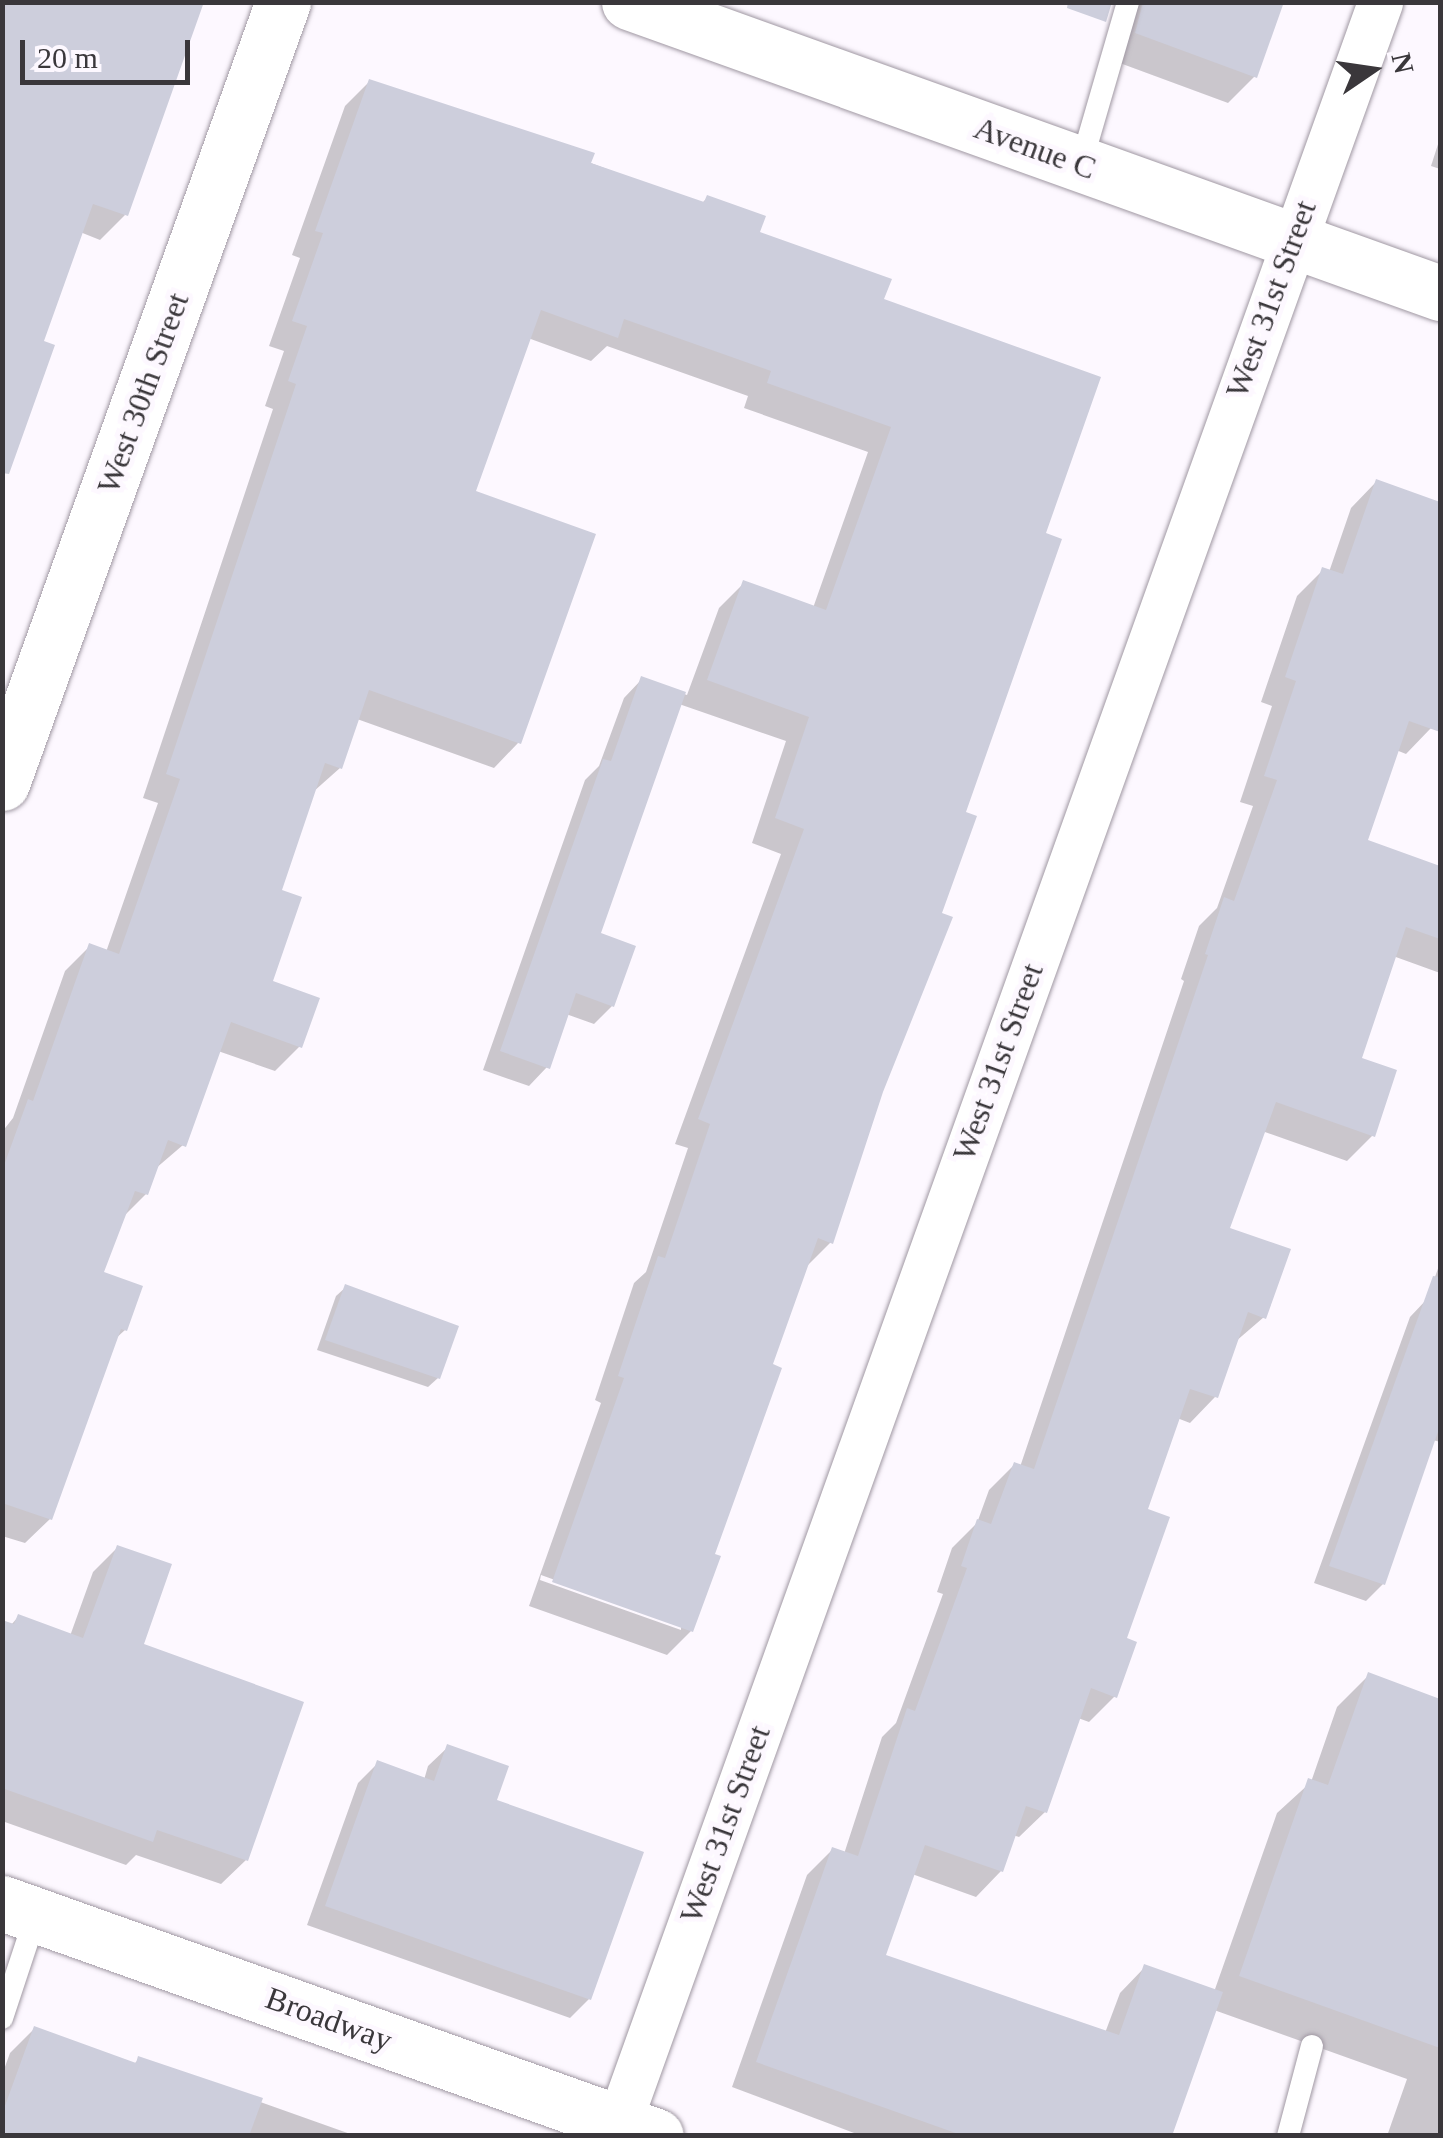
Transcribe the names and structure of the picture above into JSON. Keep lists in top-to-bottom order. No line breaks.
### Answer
{"streets":{"street":["Avenue C","West 31st Street","West 30th Street","Broadway"]},"crossings":[["Avenue C","West 31st Street"],["West 31st Street","Broadway"]],"scale_bar":"20 m","north":"right"}
